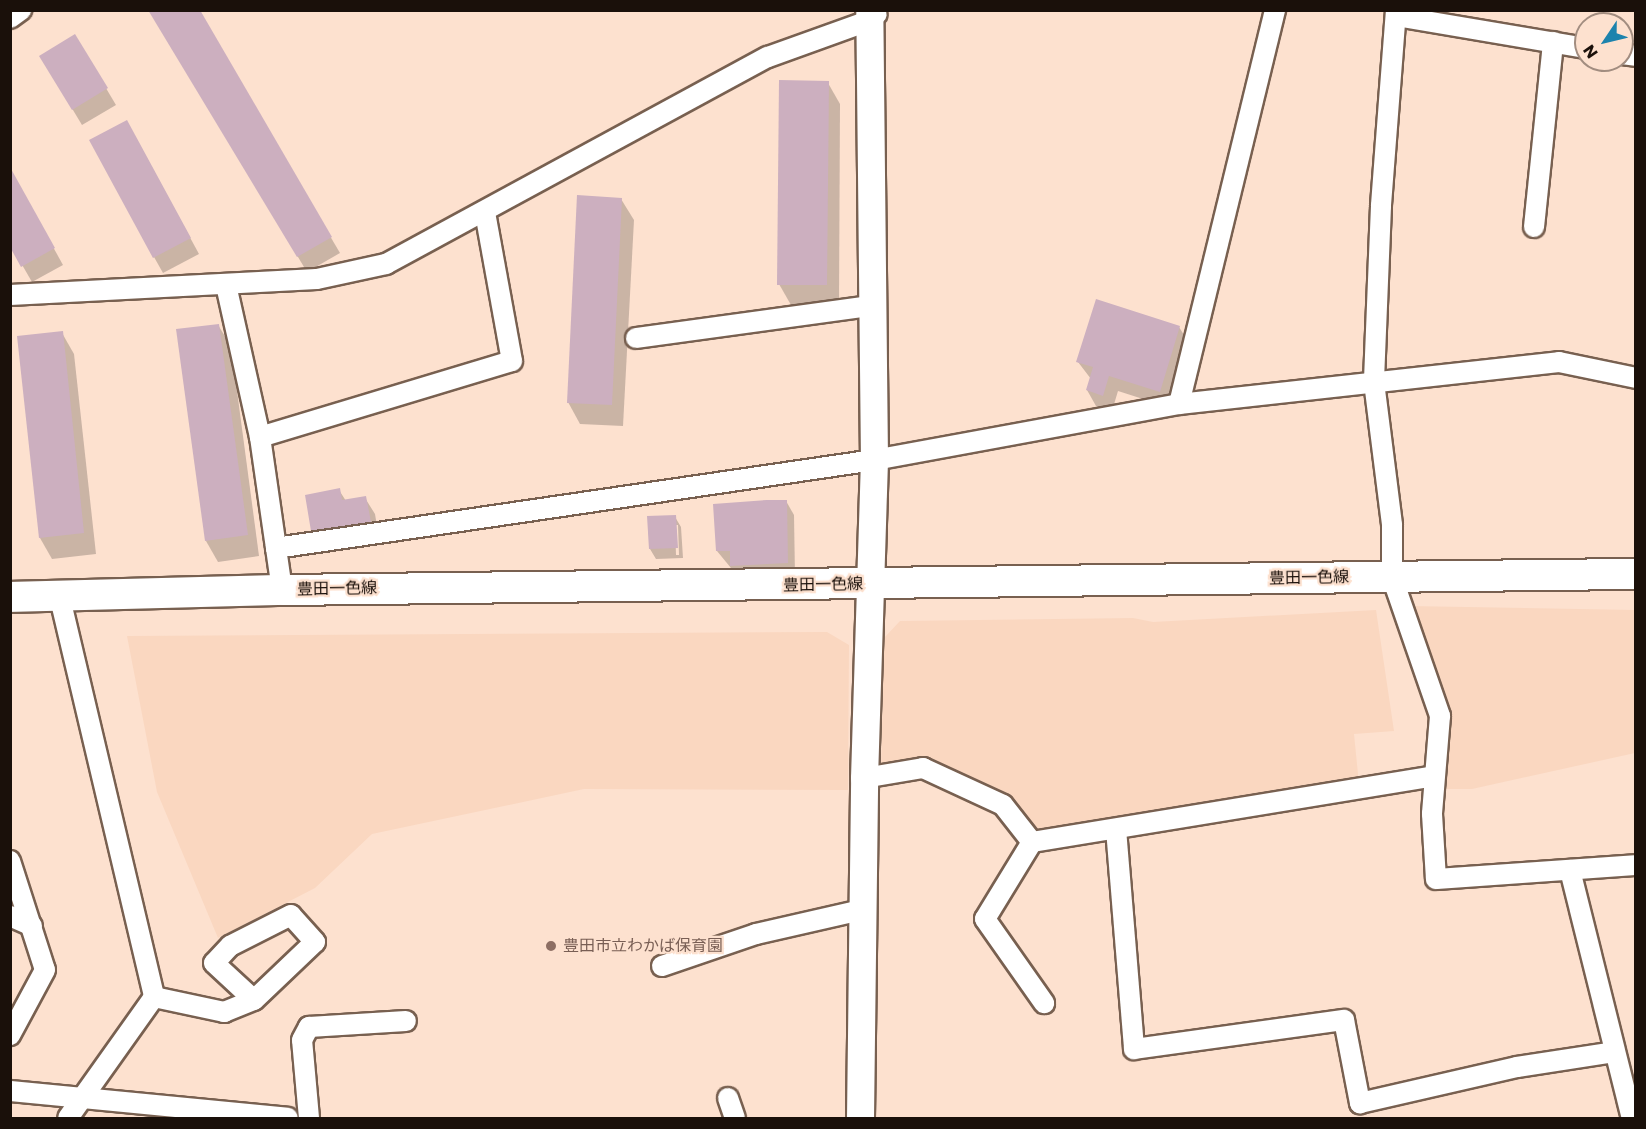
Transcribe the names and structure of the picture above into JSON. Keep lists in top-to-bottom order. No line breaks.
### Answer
{"streets":{"main road":["豊田一色線"]},"places":["豊田市立わかば保育園"],"north":"bottom left"}
